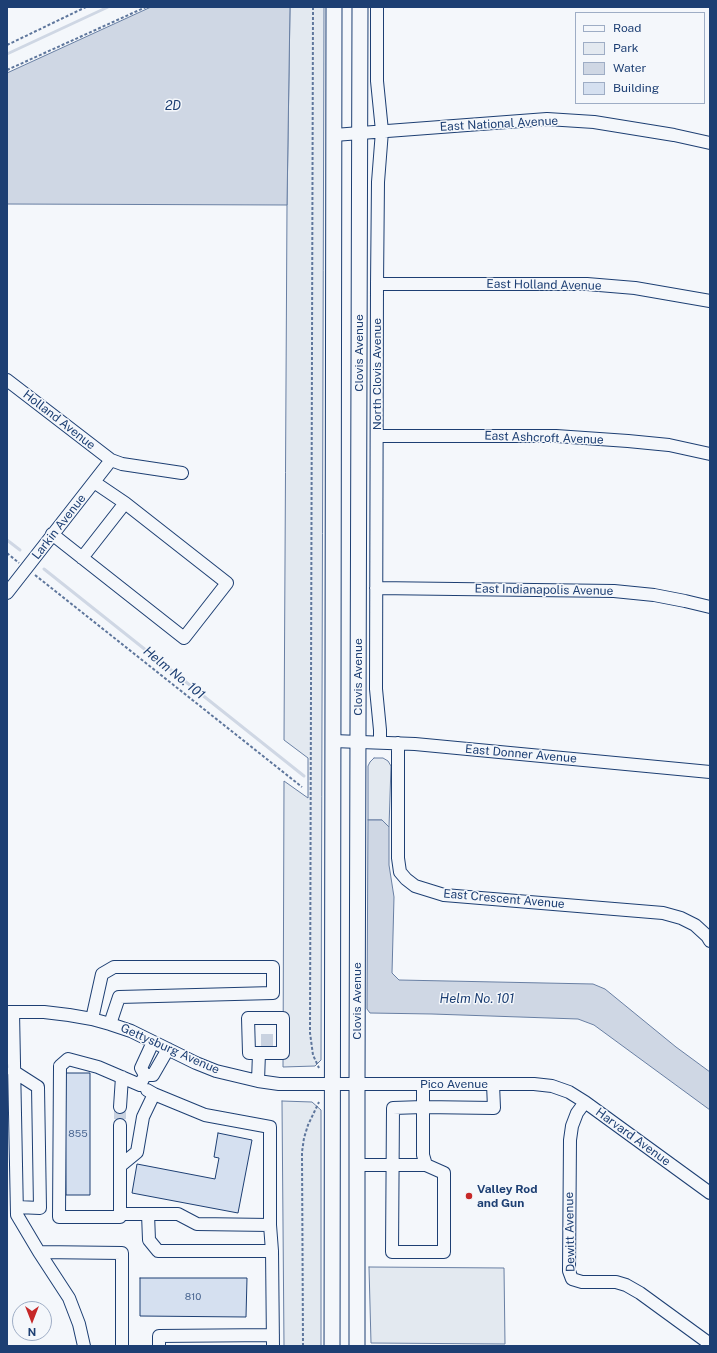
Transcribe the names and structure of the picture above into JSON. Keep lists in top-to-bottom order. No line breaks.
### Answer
{"streets":{"main road":["Clovis Avenue"],"street":["East National Avenue","East Holland Avenue","North Clovis Avenue","Holland Avenue","East Ashcroft Avenue","Larkin Avenue","East Indianapolis Avenue","East Donner Avenue","East Crescent Avenue","Gettysburg Avenue","Pico Avenue","Harvard Avenue","Dewitt Avenue"]},"crossings":[["East National Avenue","Clovis Avenue"],["East National Avenue","North Clovis Avenue"],["East Holland Avenue","North Clovis Avenue"],["Clovis Avenue","East Donner Avenue"],["Clovis Avenue","Gettysburg Avenue"],["Clovis Avenue","Pico Avenue"],["North Clovis Avenue","East Ashcroft Avenue"],["North Clovis Avenue","East Indianapolis Avenue"],["North Clovis Avenue","East Donner Avenue"],["Holland Avenue","Larkin Avenue"],["East Donner Avenue","East Crescent Avenue"],["Gettysburg Avenue","Pico Avenue"],["Pico Avenue","Harvard Avenue"],["Harvard Avenue","Dewitt Avenue"]],"water":["2D","Helm No. 101"],"places":["Valley Rod and Gun"],"house_numbers":["855","810"],"legend":["Road","Park","Water","Building"],"north":"bottom"}
